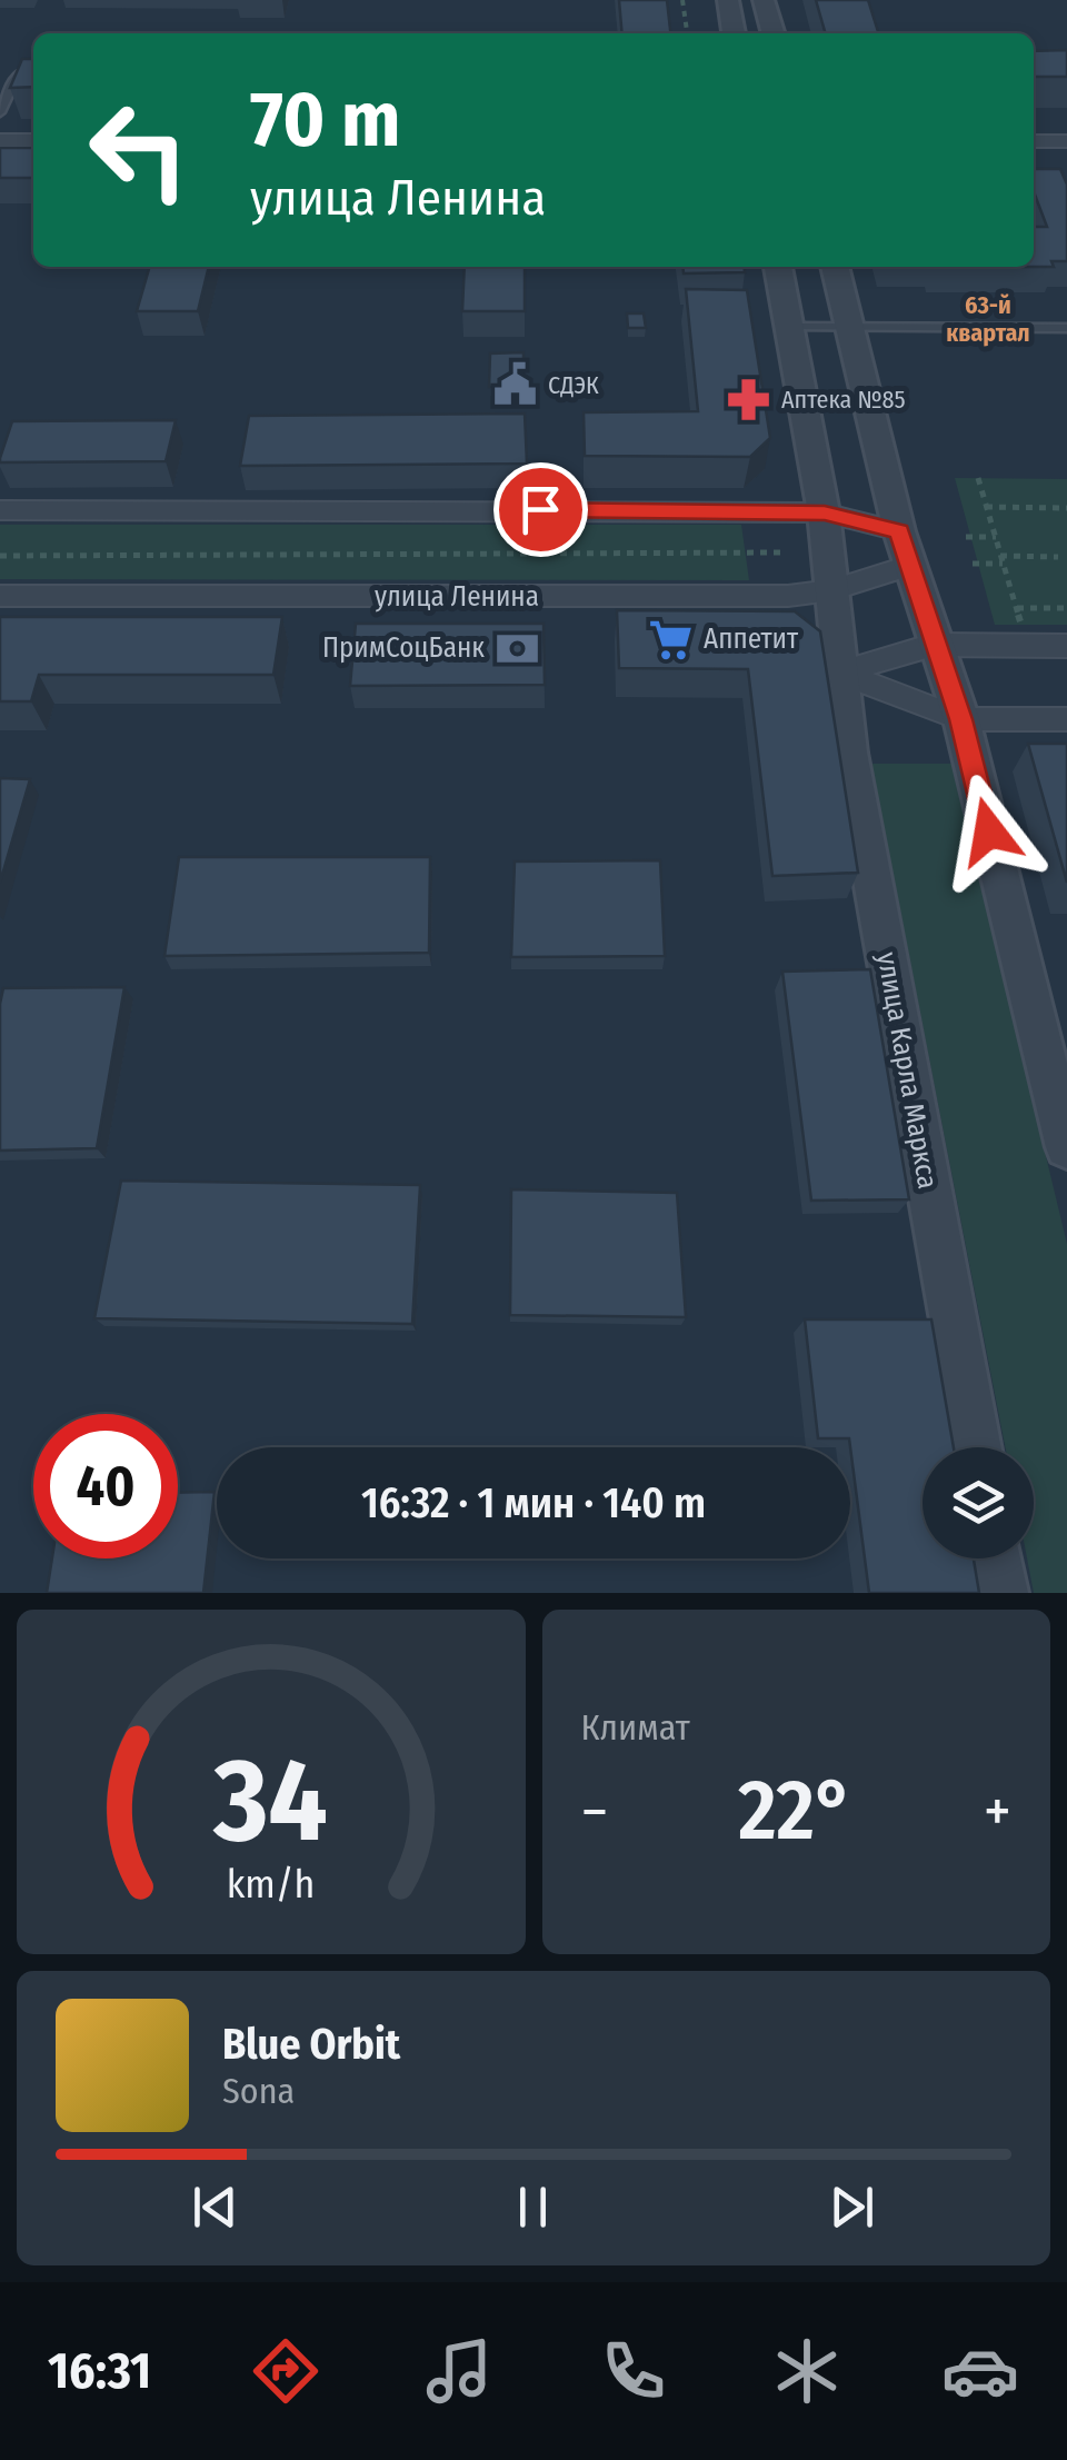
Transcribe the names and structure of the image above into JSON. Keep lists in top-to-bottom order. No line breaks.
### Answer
{"streets":{"street":["улица Ленина","улица Карла Маркса"]},"crossings":[["улица Ленина","улица Карла Маркса"]],"districts":["63-й квартал"],"places":{"public building":["СДЭК"],"pharmacy":["Аптека №85"],"supermarket":["Аппетит"],"bank":["ПримСоцБанк"]},"page":{"turn":["70 m","улица Ленина"],"limit":"40","trip":"16:32 · 1 мин · 140 m","tile":"Климат","heat":["−","22°","+"],"song":["Blue Orbit","Sona"],"tabs":"16:31","gauge":["34","km/h"]}}
